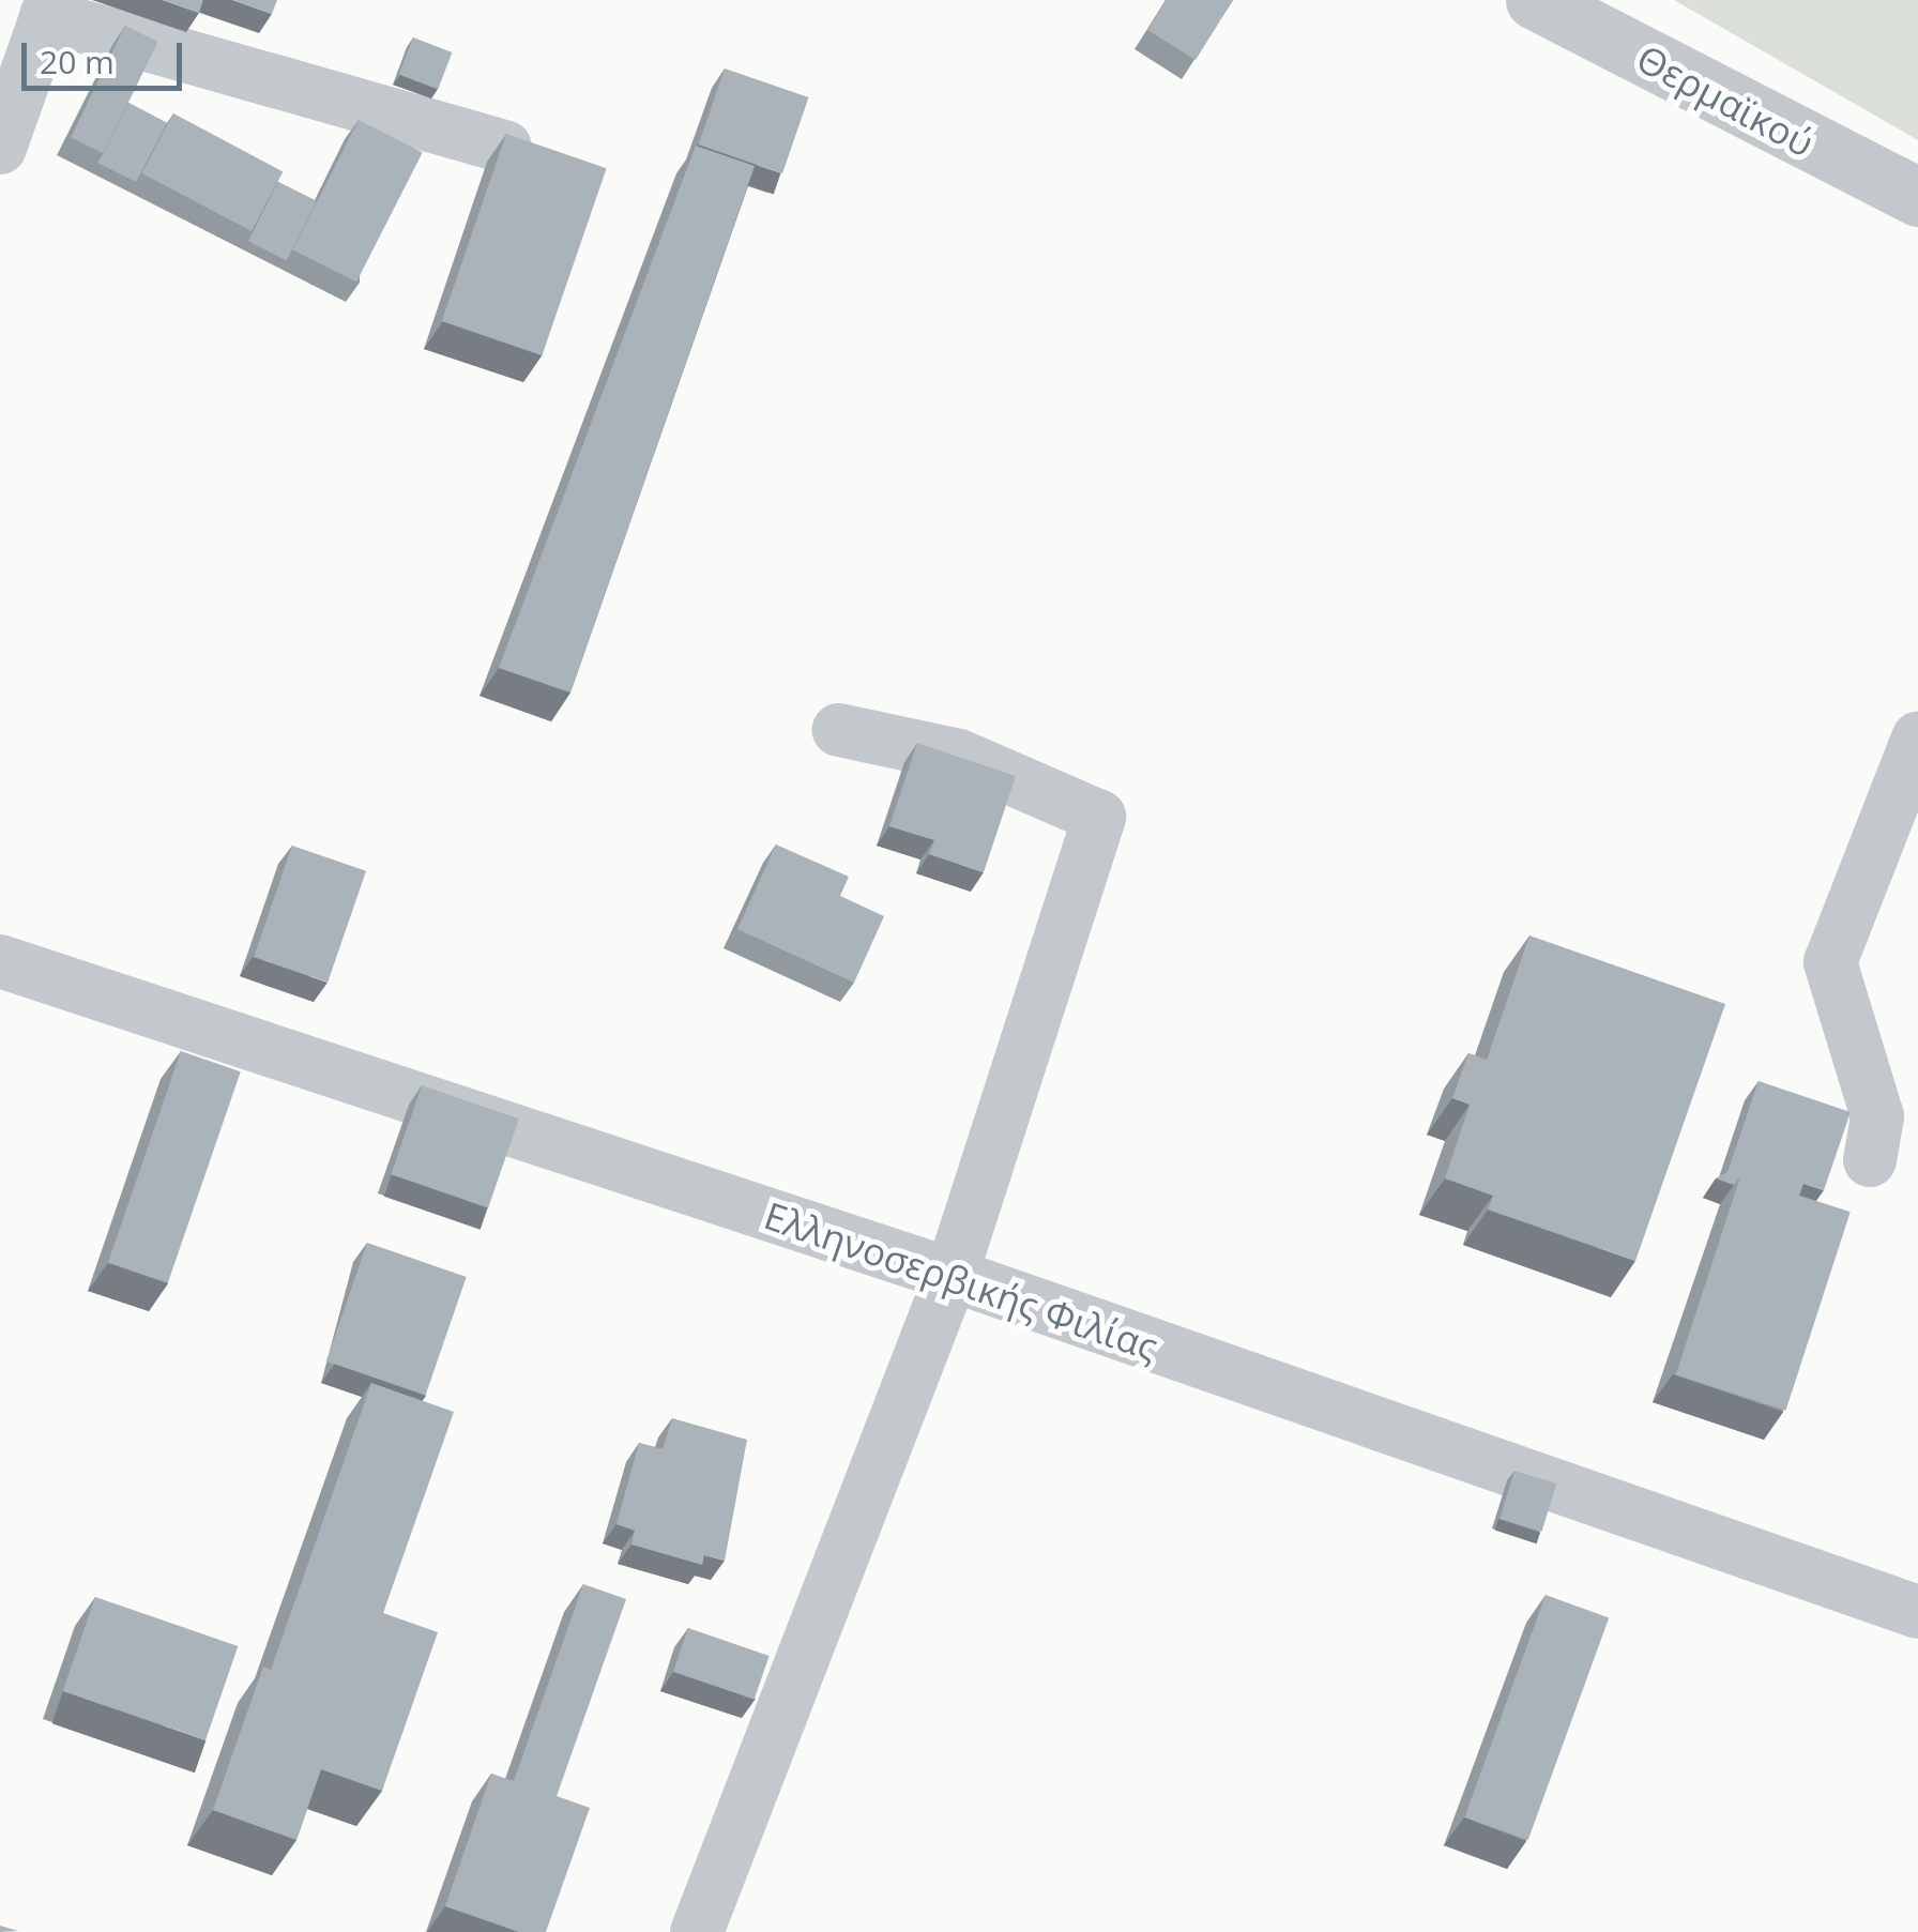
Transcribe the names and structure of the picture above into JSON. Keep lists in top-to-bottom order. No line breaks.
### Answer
{"streets":{"street":["Θερμαϊκού","Ελληνοσερβικής Φιλίας"]},"scale_bar":"20 m"}
